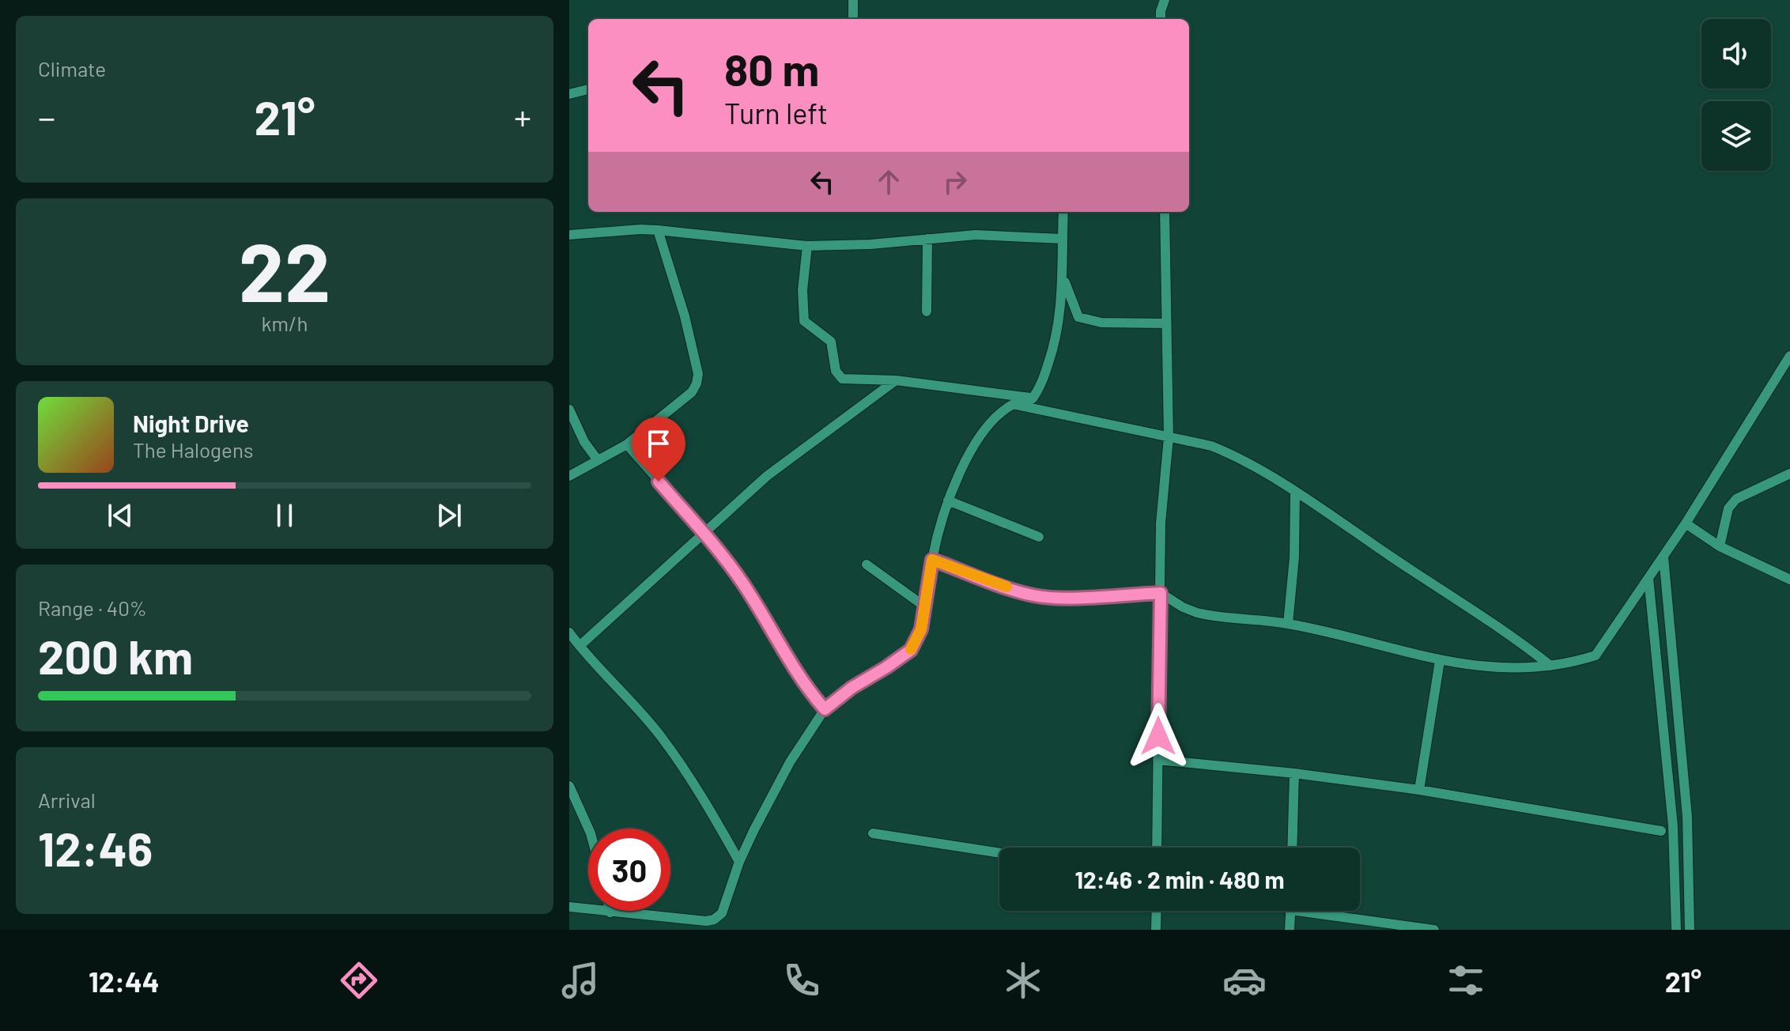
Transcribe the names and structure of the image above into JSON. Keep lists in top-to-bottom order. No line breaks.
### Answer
{"page":{"tile":["Climate",["22","km/h"],["Range · 40%","200 km"],["Arrival","12:46"]],"turn":["80 m","Turn left"],"heat":["−","21°","+"],"song":["Night Drive","The Halogens"],"limit":"30","trip":"12:46 · 2 min · 480 m","tabs":["12:44","21°"]}}
